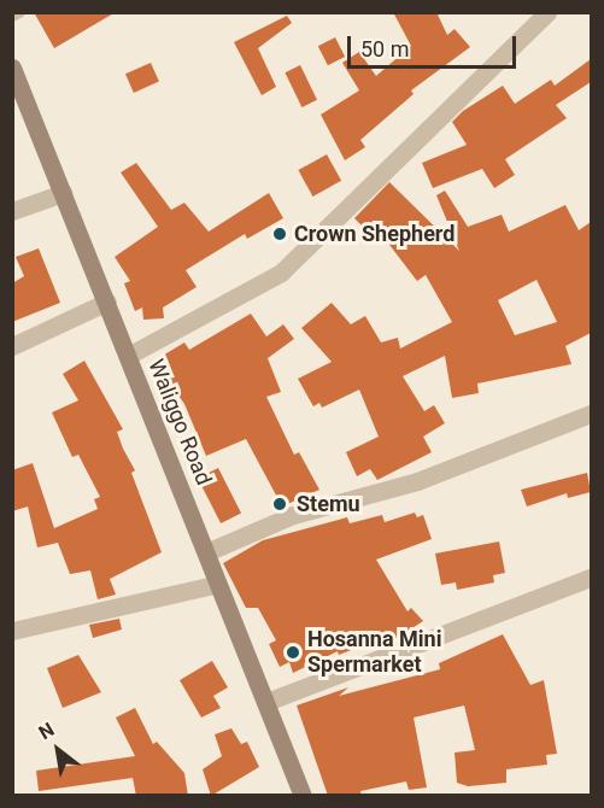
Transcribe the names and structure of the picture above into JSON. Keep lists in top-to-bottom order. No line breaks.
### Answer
{"streets":{"street":["Waliggo Road"]},"places":["Crown Shepherd","Stemu","Hosanna Mini Spermarket"],"scale_bar":"50 m","north":"top left"}
